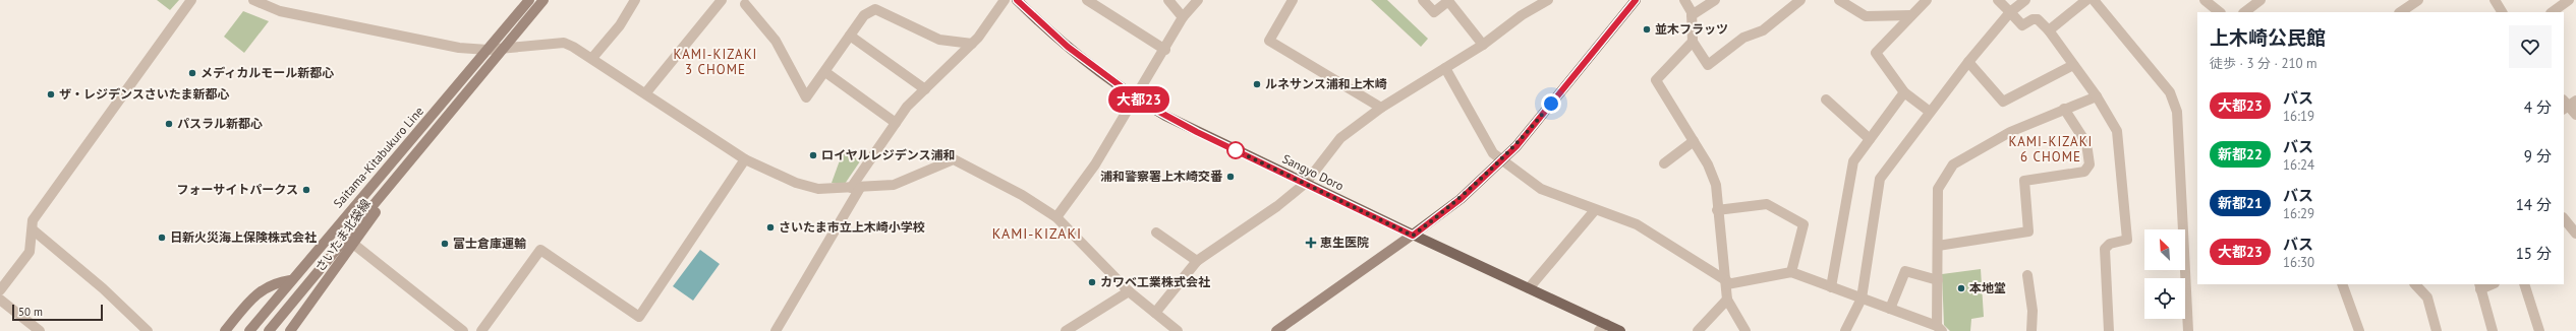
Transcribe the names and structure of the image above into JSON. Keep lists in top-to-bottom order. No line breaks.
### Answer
{"streets":{"main road":["Saitama-Kitabukuro Line","Sangyo Doro","さいたま北袋線"]},"districts":["KAMI-KIZAKI 3 CHOME","KAMI-KIZAKI 6 CHOME","KAMI-KIZAKI"],"places":{"other":["並木フラッツ","メディカルモール新都心","ルネサンス浦和上木崎","ザ・レジデンスさいたま新都心","パスラル新都心","ロイヤルレジデンス浦和","浦和警察署上木崎交番","フォーサイトパークス","さいたま市立上木崎小学校","日新火災海上保険株式会社","富士倉庫運輸","カワベ工業株式会社","本地堂"],"health":["恵生医院"]},"lines":["bus line 大都23"],"scale_bar":"50 m","north":"top left","page":{"on_map":"大都23","heading":["上木崎公民館","徒歩 · 3 分 · 210 m"],"list":[{"mark":"大都23","name":"バス","note":"16:19","value":"4 分"},{"mark":"新都22","name":"バス","note":"16:24","value":"9 分"},{"mark":"新都21","name":"バス","note":"16:29","value":"14 分"},{"mark":"大都23","name":"バス","note":"16:30","value":"15 分"}],"scale":"50 m"}}
